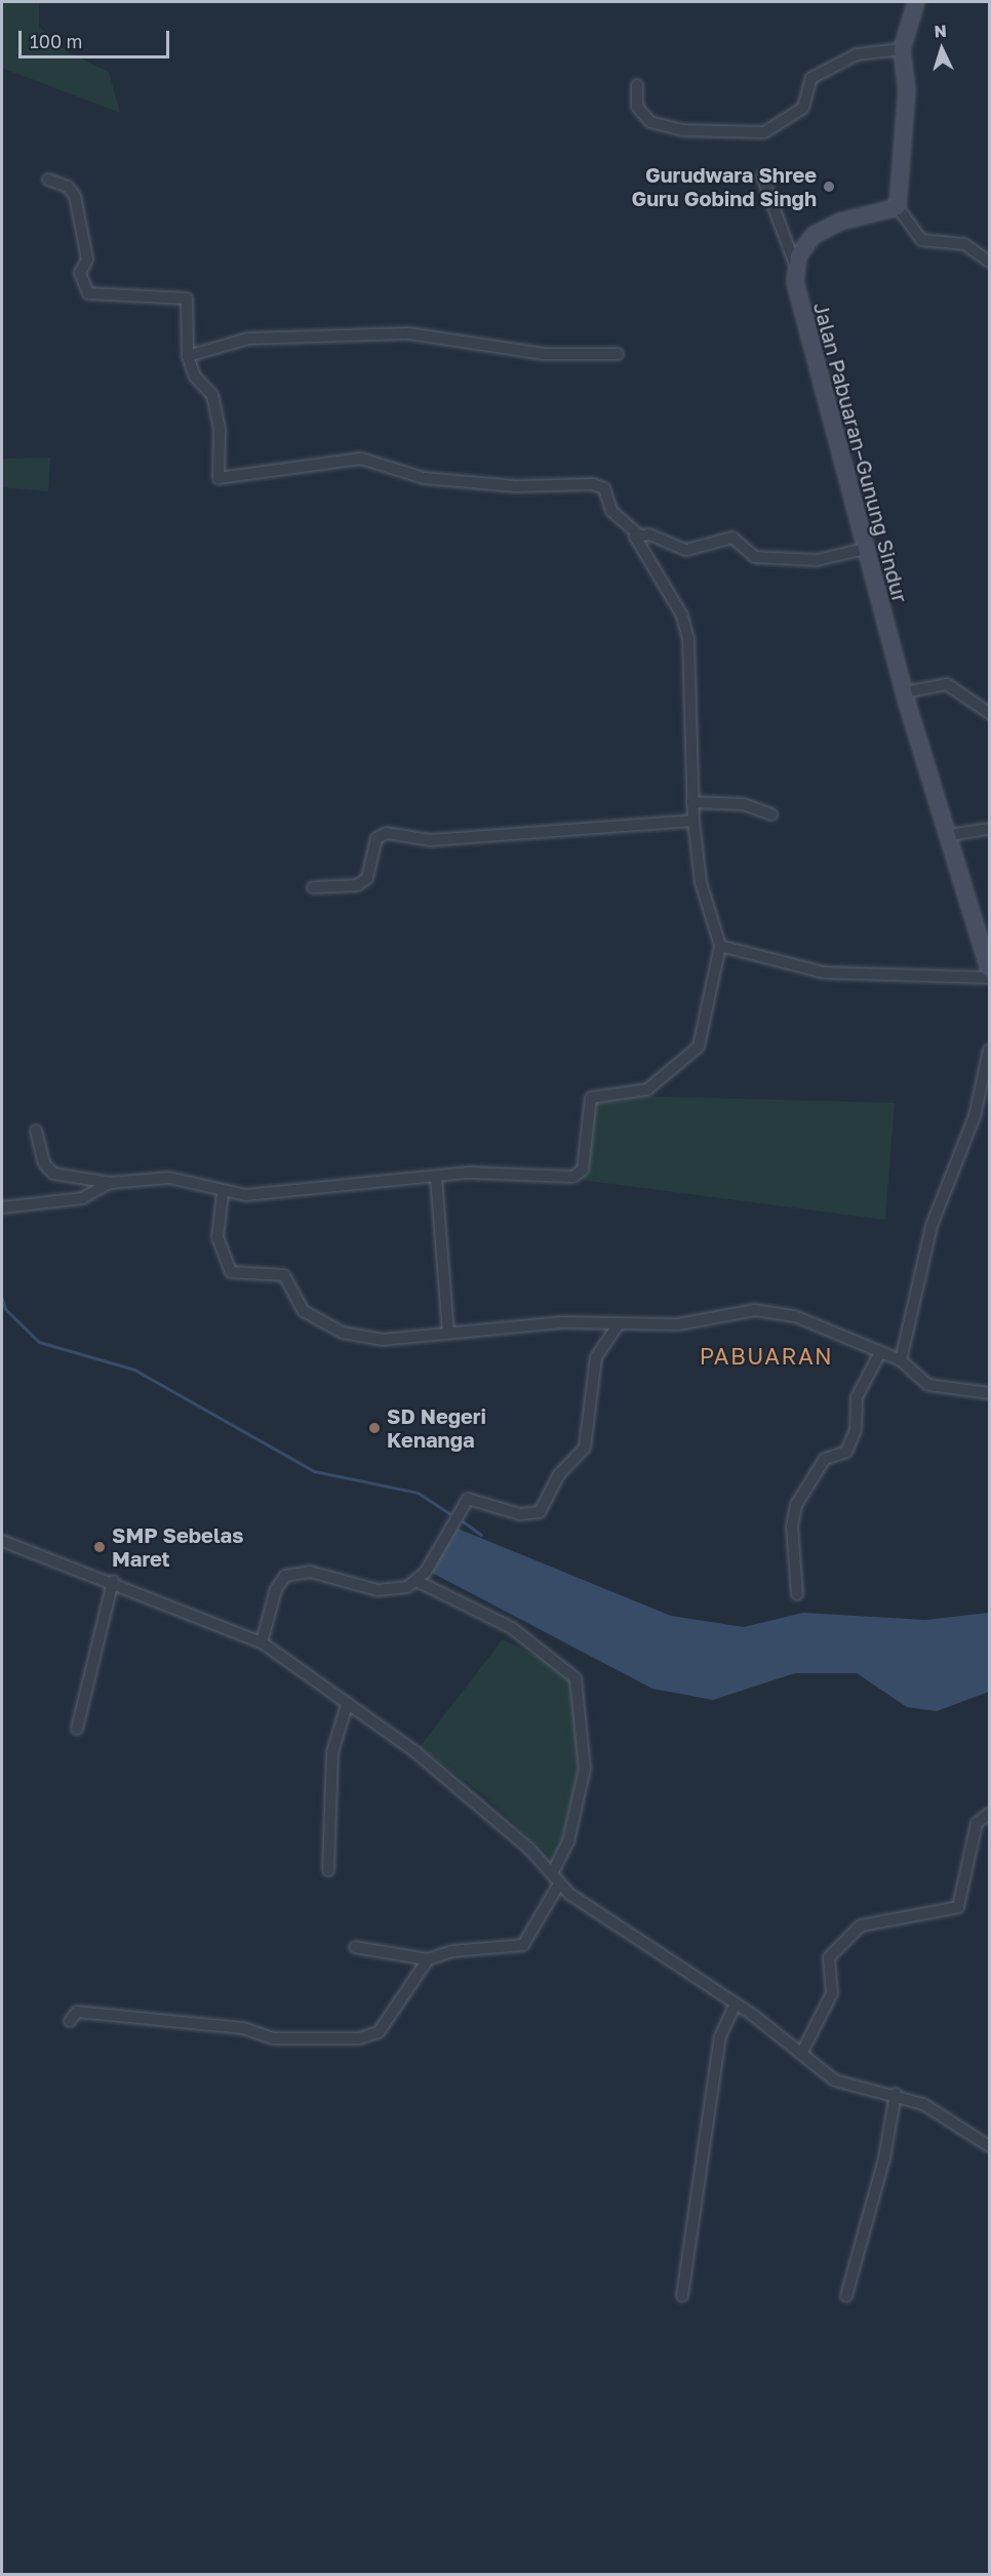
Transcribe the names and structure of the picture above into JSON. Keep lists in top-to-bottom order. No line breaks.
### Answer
{"streets":{"street":["Jalan Pabuaran–Gunung Sindur"]},"districts":["PABUARAN"],"places":["Gurudwara Shree Guru Gobind Singh","SD Negeri Kenanga","SMP Sebelas Maret"],"scale_bar":"100 m","north":"top"}
